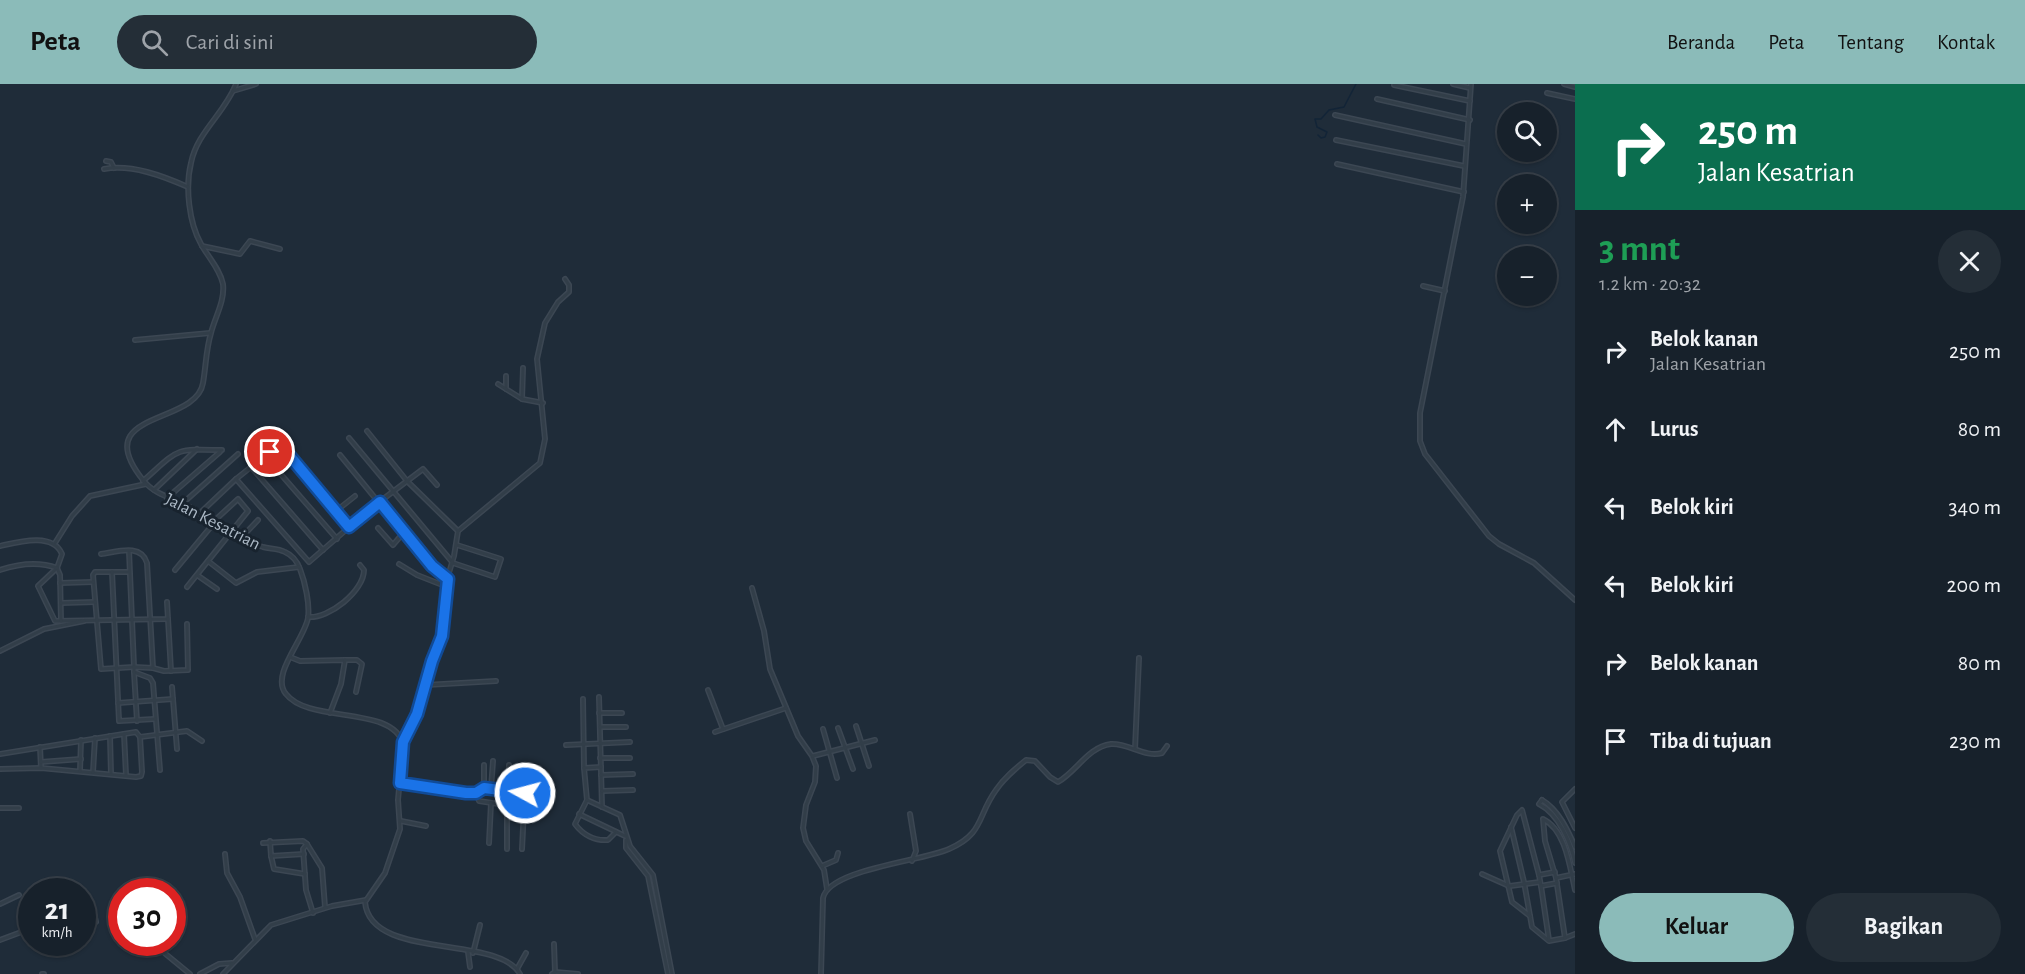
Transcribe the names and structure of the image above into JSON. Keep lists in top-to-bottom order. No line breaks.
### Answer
{"streets":{"street":["Jalan Kesatrian"]},"page":{"header":"Peta","search":"Cari di sini","nav":["Beranda","Peta","Tentang","Kontak"],"turn":["250 m","Jalan Kesatrian"],"map_buttons":["+","−"],"heading":["3 mnt","1.2 km · 20:32"],"list":[{"name":"Belok kanan","note":"Jalan Kesatrian","value":"250 m"},{"name":"Lurus","value":"80 m"},{"name":"Belok kiri","value":"340 m"},{"name":"Belok kiri","value":"200 m"},{"name":"Belok kanan","value":"80 m"},{"name":"Tiba di tujuan","value":"230 m"}],"speed":"21 km/h","limit":"30","buttons":["Keluar","Bagikan"]}}
